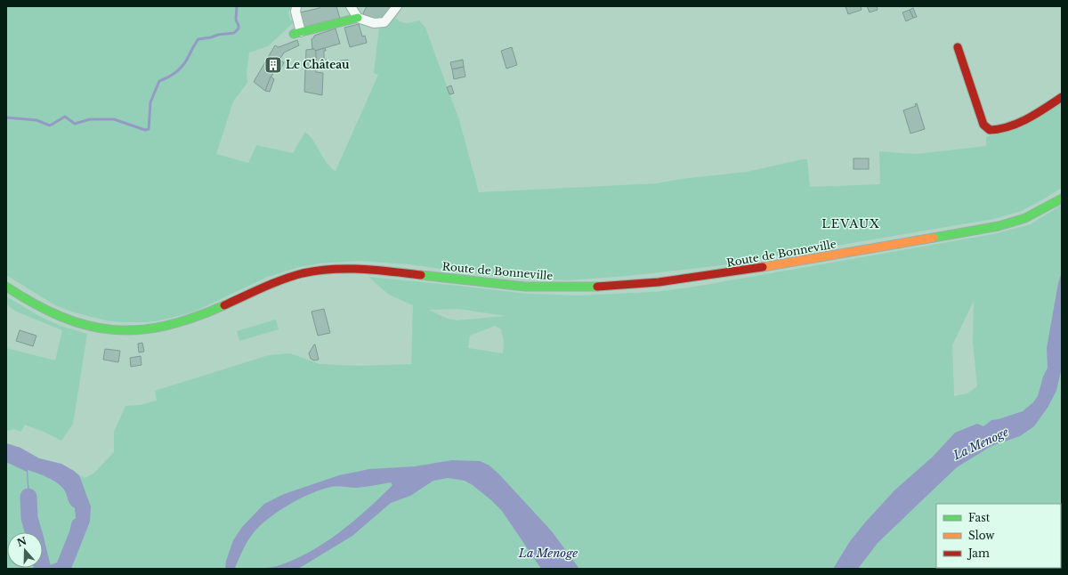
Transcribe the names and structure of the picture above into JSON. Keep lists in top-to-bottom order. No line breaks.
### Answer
{"streets":{"main road":["Route de Bonneville"]},"districts":["LEVAUX"],"water":["La Menoge"],"places":{"building":["Le Château"]},"legend":["Fast","Slow","Jam"],"north":"top"}
